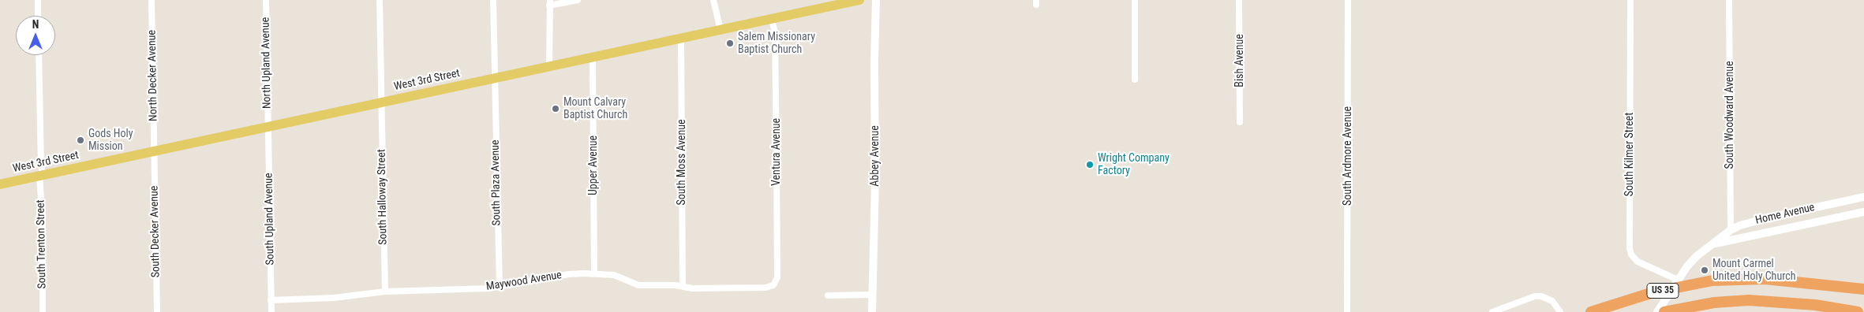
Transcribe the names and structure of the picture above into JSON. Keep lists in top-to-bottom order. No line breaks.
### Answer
{"streets":{"highway":["US 35"],"main road":["West 3rd Street"],"street":["Bish Avenue","North Upland Avenue","North Decker Avenue","South Woodward Avenue","Ventura Avenue","South Kilmer Street","Abbey Avenue","South Ardmore Avenue","South Moss Avenue","Upper Avenue","South Plaza Avenue","South Halloway Street","Home Avenue","South Upland Avenue","South Decker Avenue","South Trenton Street","Maywood Avenue"]},"crossings":[["North Upland Avenue","West 3rd Street"],["North Upland Avenue","South Upland Avenue"],["North Decker Avenue","West 3rd Street"],["North Decker Avenue","South Decker Avenue"],["West 3rd Street","Ventura Avenue"],["West 3rd Street","South Moss Avenue"],["West 3rd Street","Upper Avenue"],["West 3rd Street","South Plaza Avenue"],["West 3rd Street","South Halloway Street"],["West 3rd Street","South Upland Avenue"],["West 3rd Street","South Decker Avenue"],["West 3rd Street","South Trenton Street"],["South Woodward Avenue","Home Avenue"],["Ventura Avenue","Maywood Avenue"],["South Kilmer Street","Home Avenue"],["South Moss Avenue","Maywood Avenue"],["Upper Avenue","Maywood Avenue"],["South Plaza Avenue","Maywood Avenue"],["South Halloway Street","Maywood Avenue"],["South Upland Avenue","Maywood Avenue"]],"places":["Salem Missionary Baptist Church","Mount Calvary Baptist Church","Gods Holy Mission","Wright Company Factory","Mount Carmel United Holy Church"],"north":"top"}
